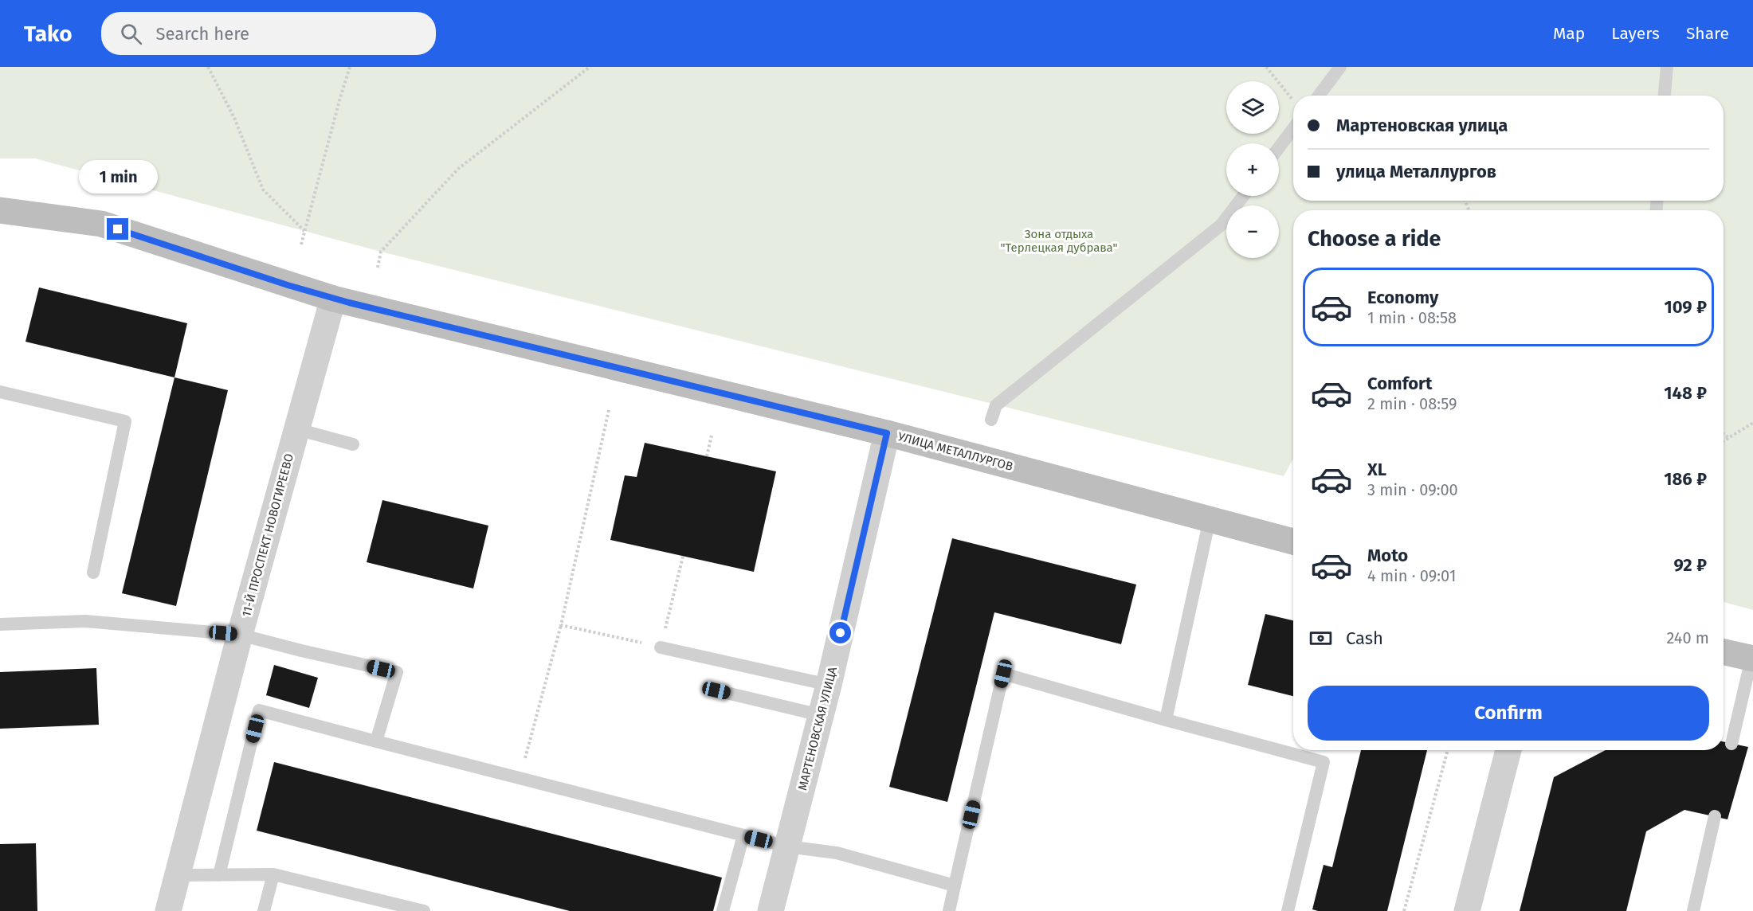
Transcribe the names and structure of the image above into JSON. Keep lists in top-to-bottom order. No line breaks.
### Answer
{"streets":{"street":["УЛИЦА МЕТАЛЛУРГОВ","11-Й ПРОСПЕКТ НОВОГИРЕЕВО","МАРТЕНОВСКАЯ УЛИЦА"]},"crossings":[["УЛИЦА МЕТАЛЛУРГОВ","11-Й ПРОСПЕКТ НОВОГИРЕЕВО"],["УЛИЦА МЕТАЛЛУРГОВ","МАРТЕНОВСКАЯ УЛИЦА"]],"parks":["Зона отдыха \"Терлецкая дубрава\""],"page":{"header":"Tako","search":"Search here","nav":["Map","Layers","Share"],"map_buttons":["+","−"],"banner":["Мартеновская улица","улица Металлургов"],"bubble":"1 min","heading":"Choose a ride","list":[{"name":"Economy","note":"1 min · 08:58","value":"109 ₽"},{"name":"Comfort","note":"2 min · 08:59","value":"148 ₽"},{"name":"XL","note":"3 min · 09:00","value":"186 ₽"},{"name":"Moto","note":"4 min · 09:01","value":"92 ₽"}],"pay":["Cash","240 m"],"buttons":"Confirm"}}
